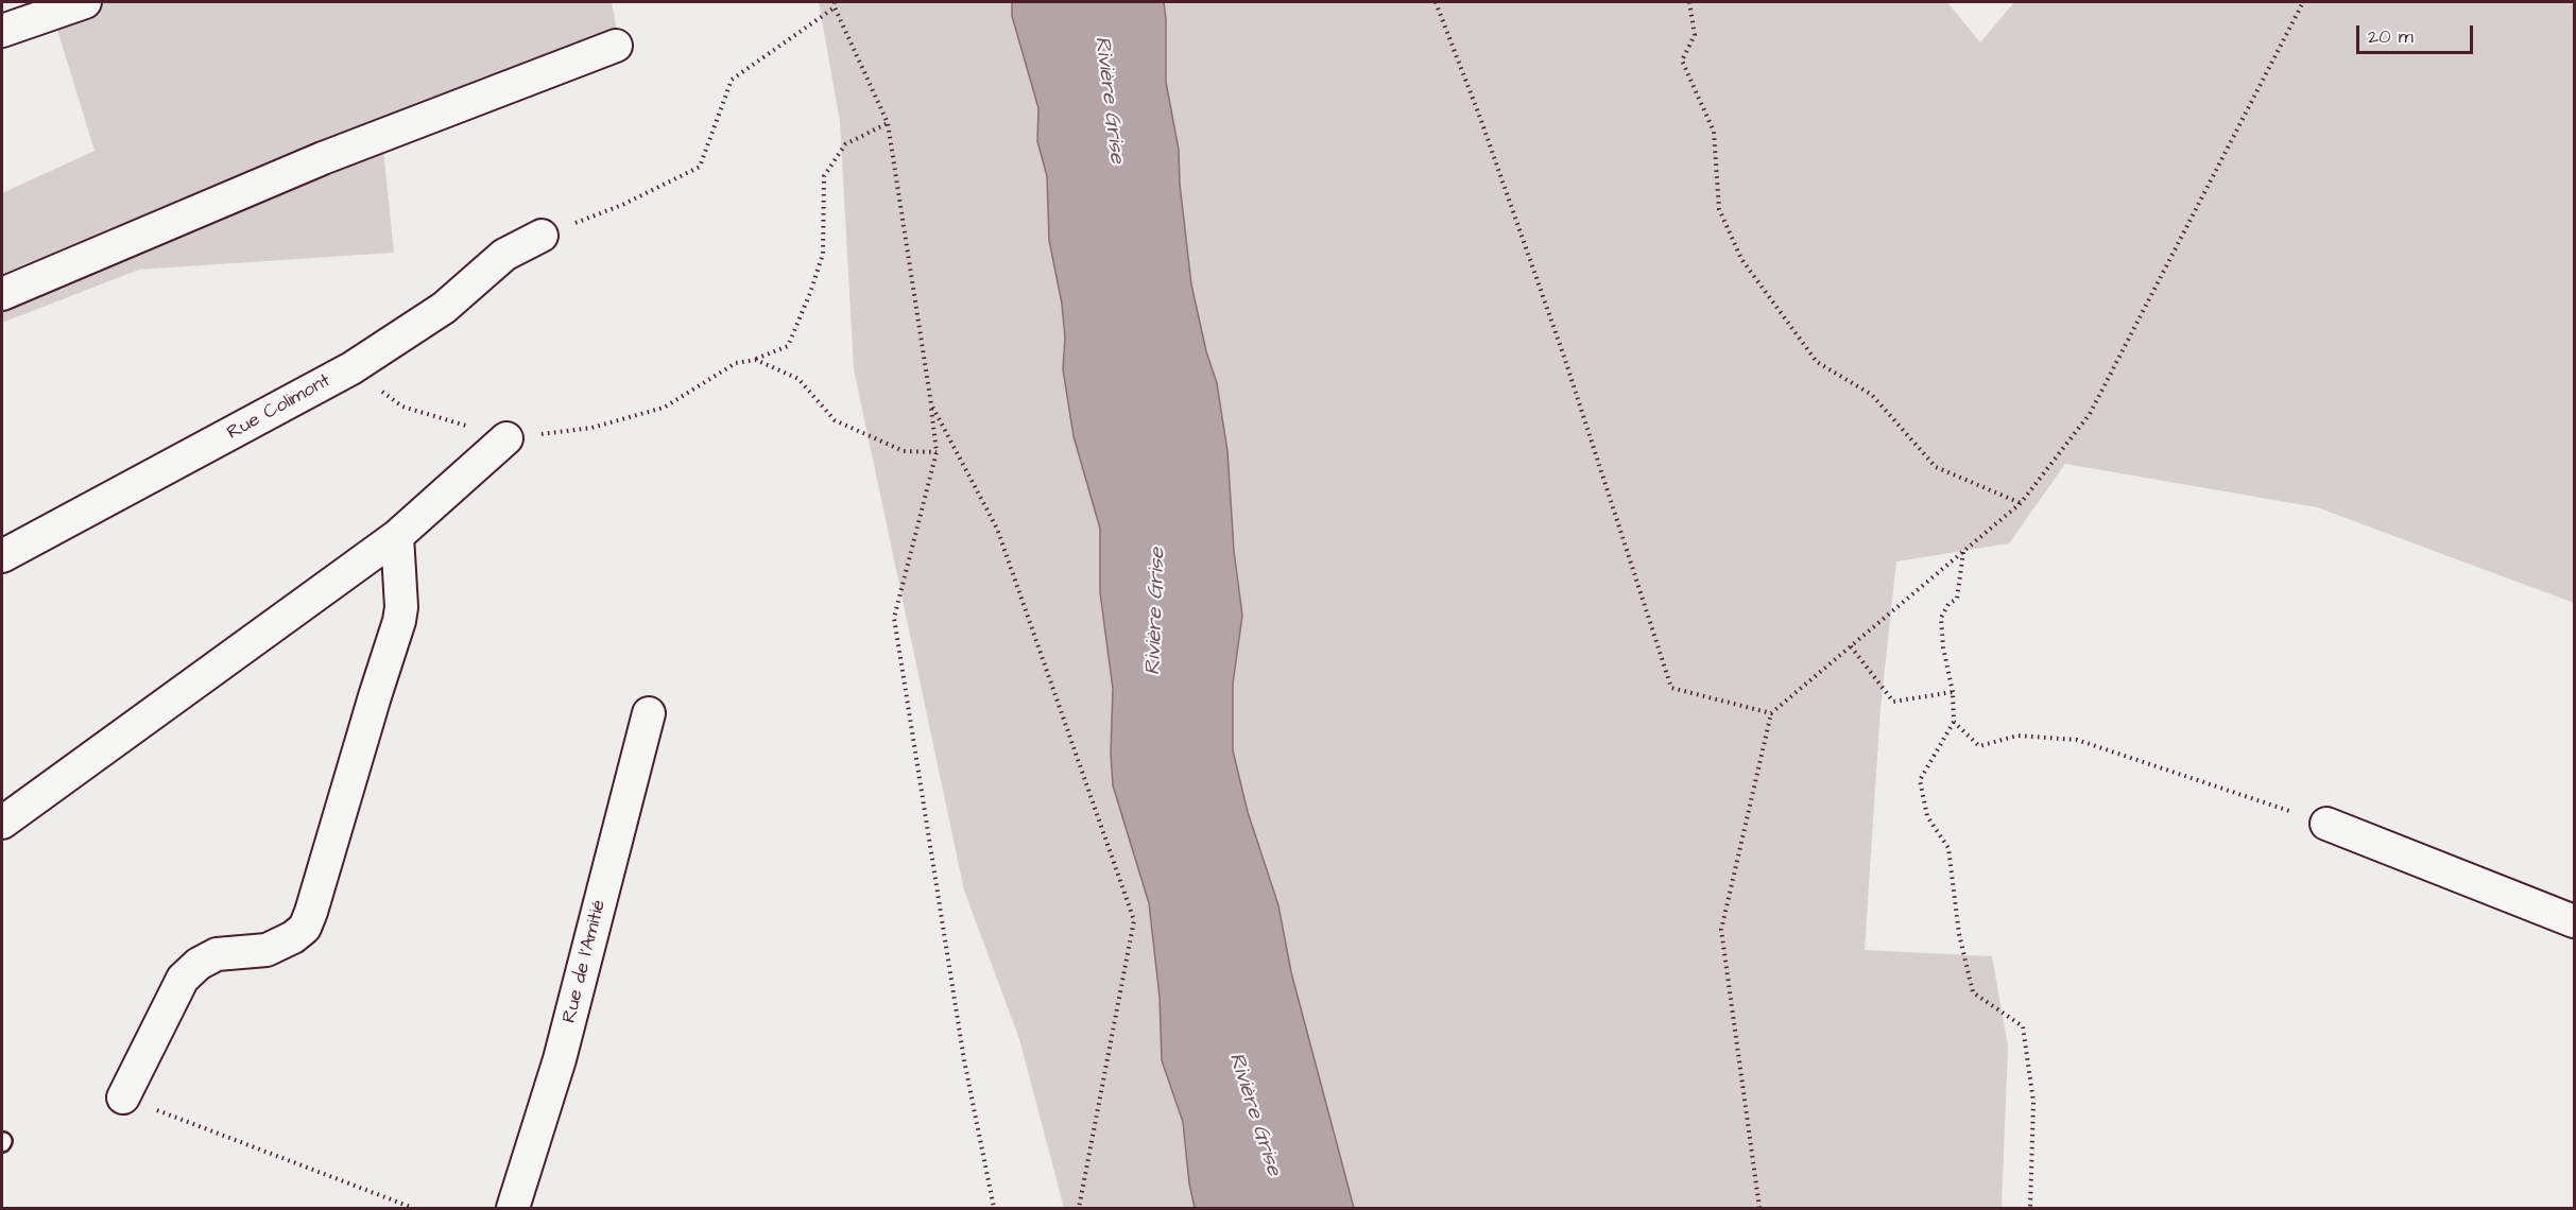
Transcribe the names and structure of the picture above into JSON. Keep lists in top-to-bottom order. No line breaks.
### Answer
{"streets":{"street":["Rue Colimont","Rue de l'Amitié"]},"water":["Rivière Grise"],"scale_bar":"20 m"}
